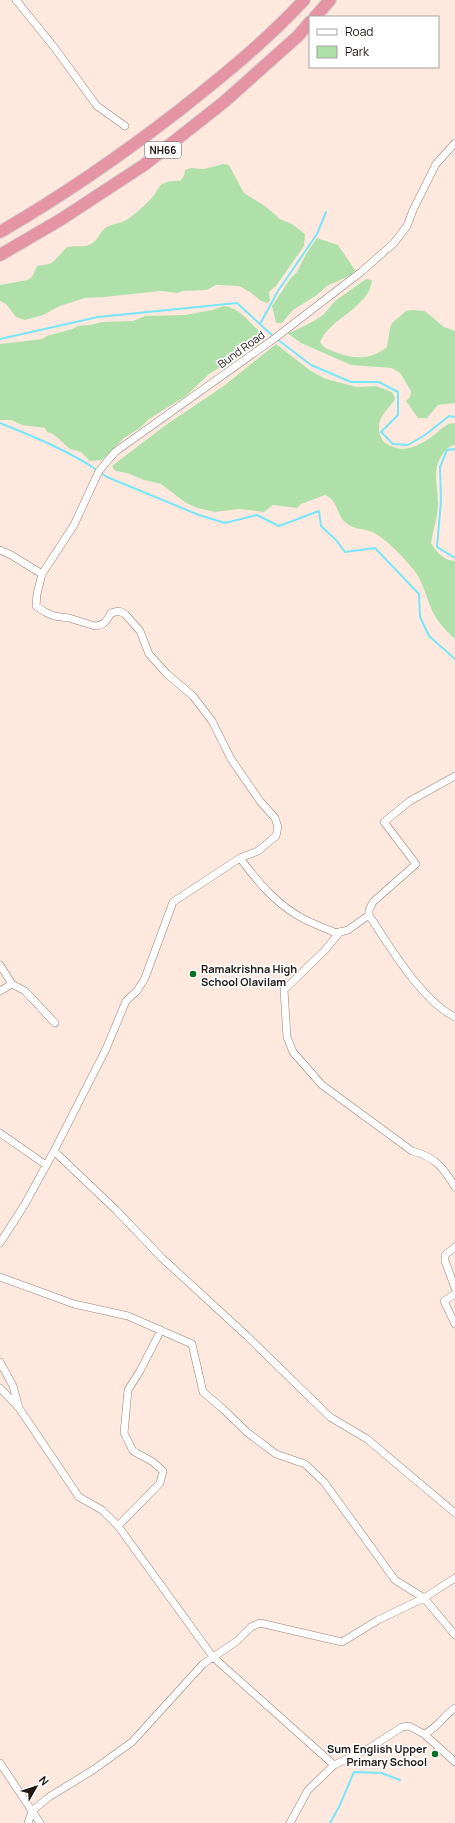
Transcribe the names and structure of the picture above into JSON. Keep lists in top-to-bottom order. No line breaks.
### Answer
{"streets":{"highway":["NH66"],"street":["Bund Road"]},"places":["Ramakrishna High School Olavilam","Sum English Upper Primary School"],"legend":["Road","Park"],"north":"top right"}
